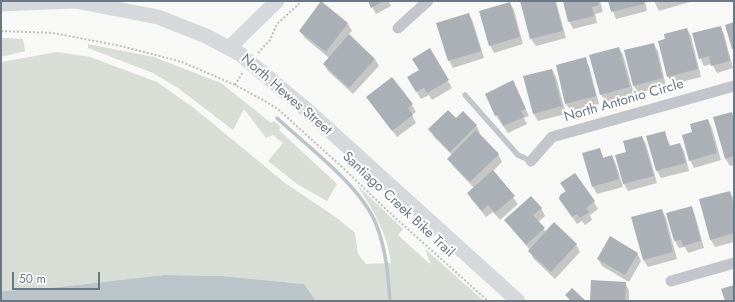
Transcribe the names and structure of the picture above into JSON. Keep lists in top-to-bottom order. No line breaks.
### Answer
{"streets":{"main road":["North Hewes Street"],"street":["North Antonio Circle"],"path":["Santiago Creek Bike Trail"]},"scale_bar":"50 m"}
